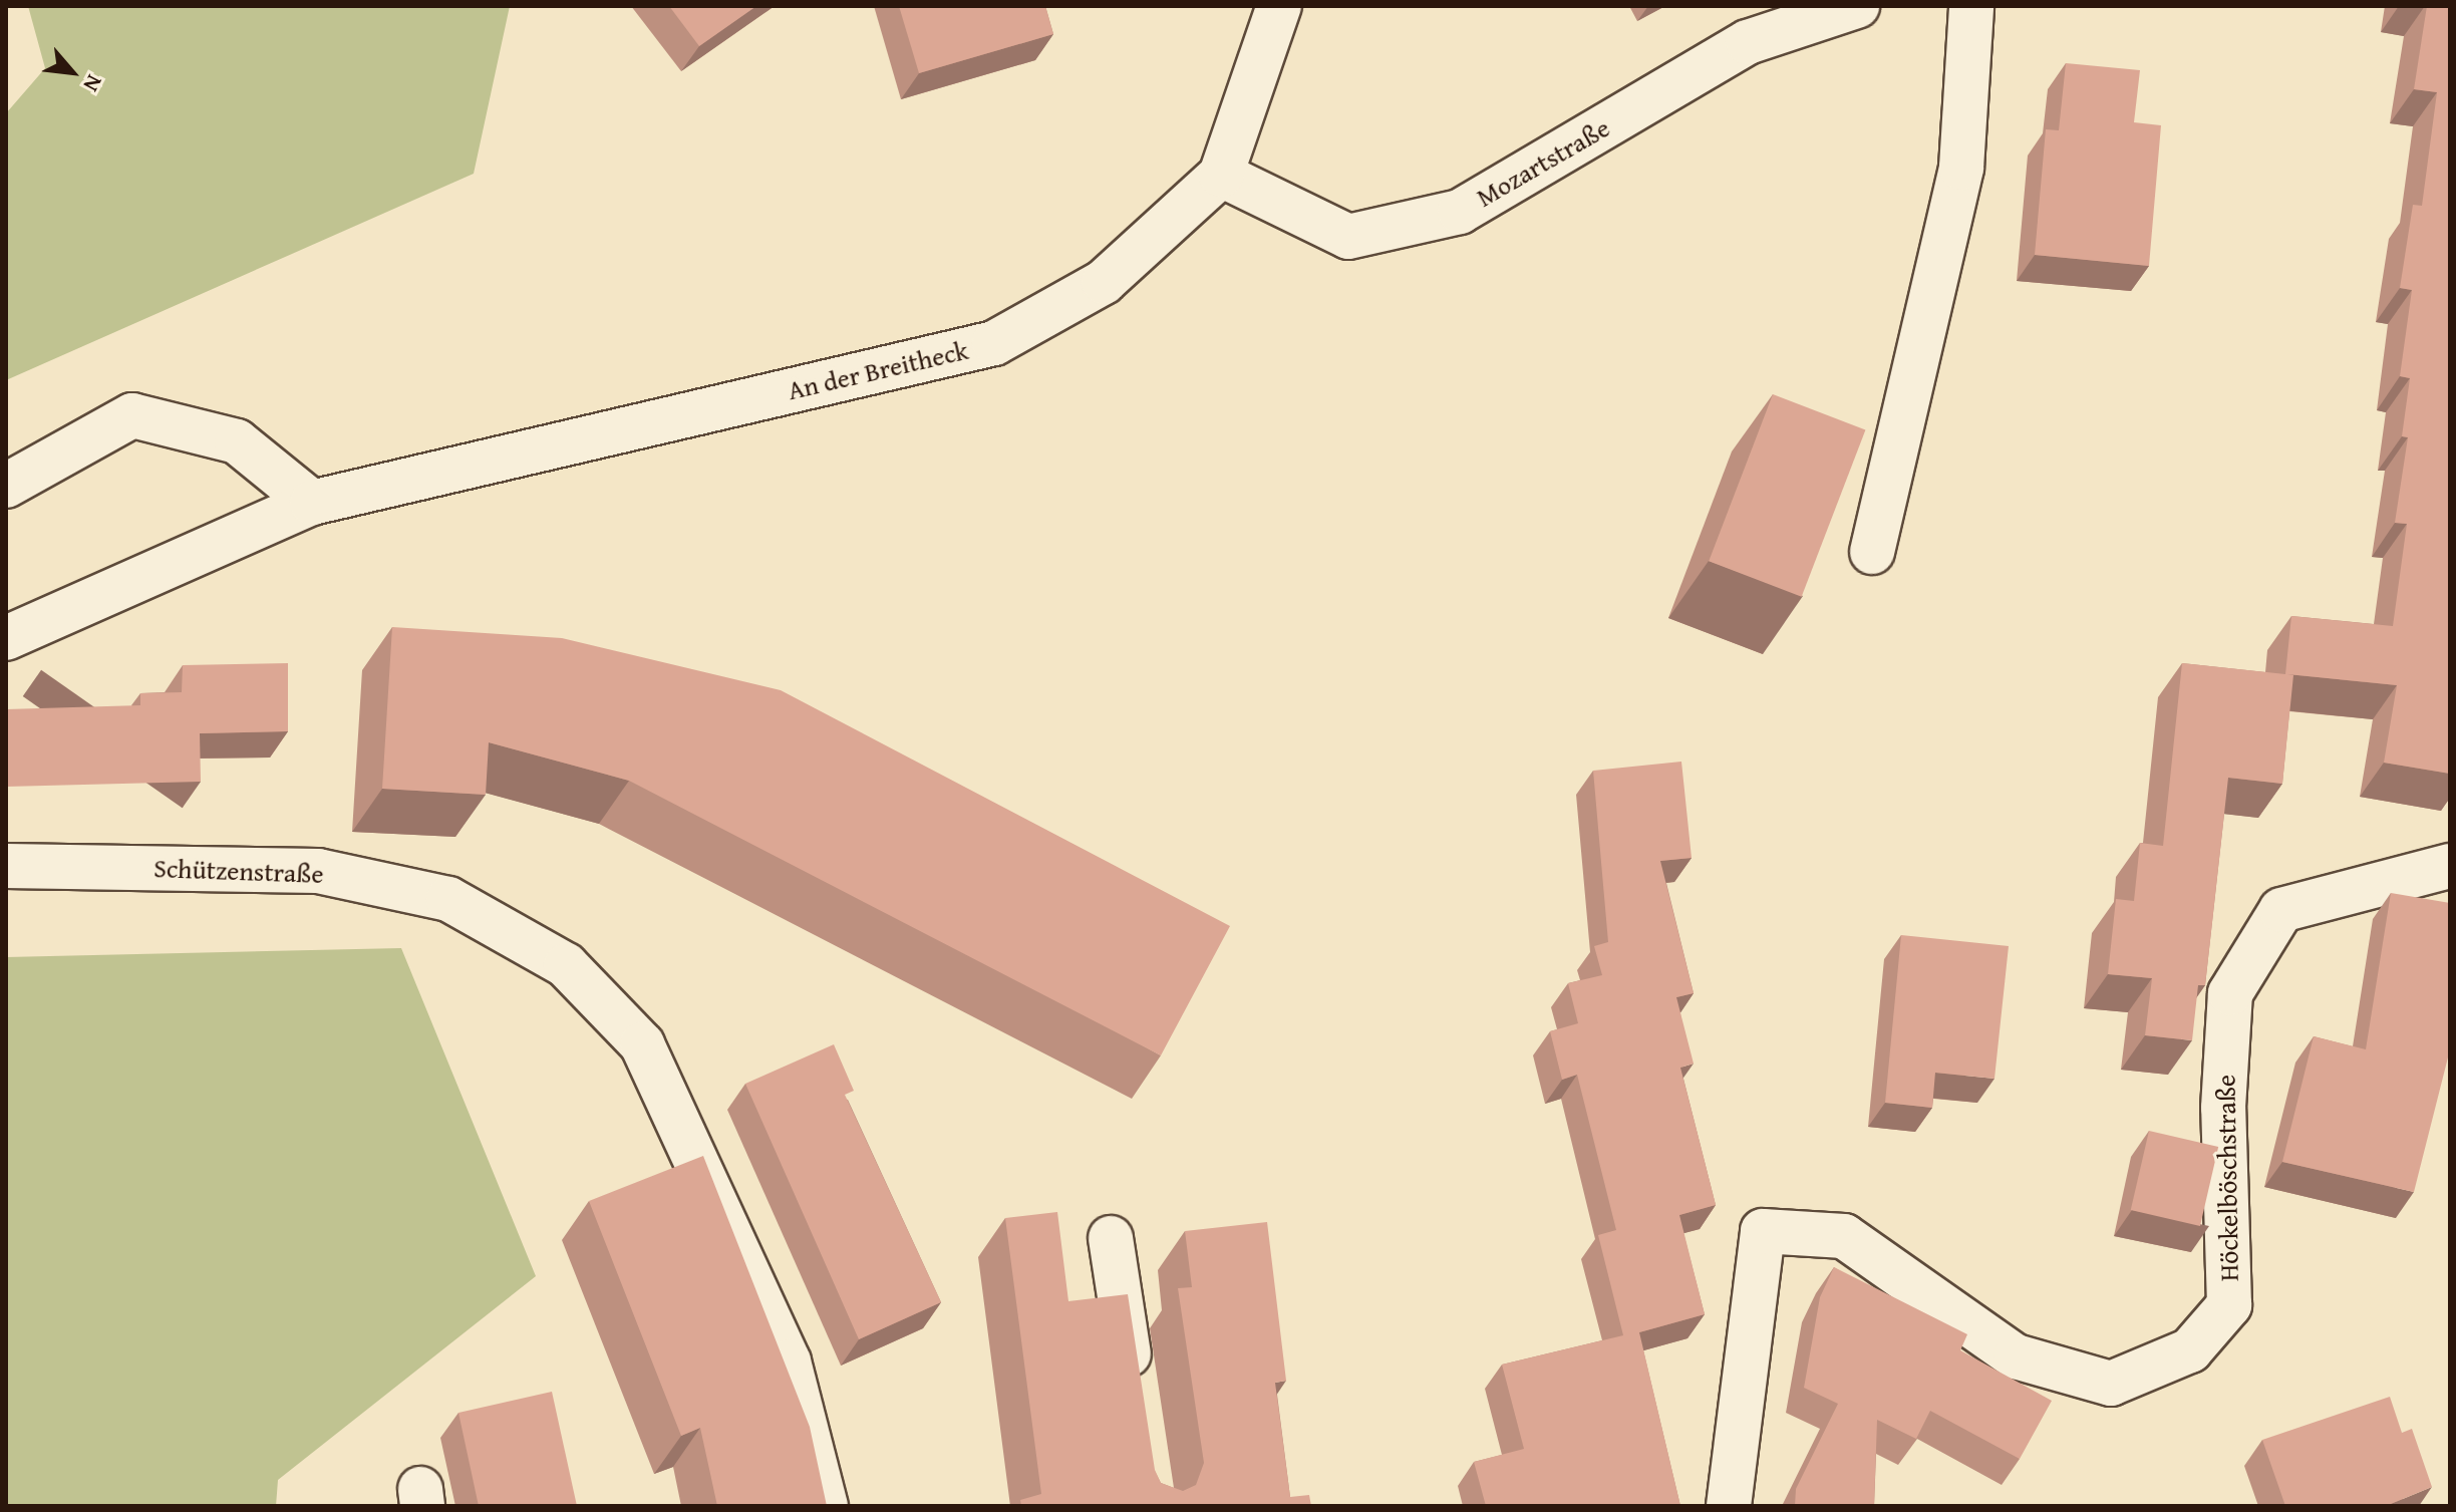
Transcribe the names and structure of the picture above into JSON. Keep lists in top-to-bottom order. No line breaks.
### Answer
{"streets":{"street":["Mozartstraße","An der Breitheck","Schützenstraße","Höckelböschstraße"]},"crossings":[["Mozartstraße","An der Breitheck"]],"north":"bottom right"}
